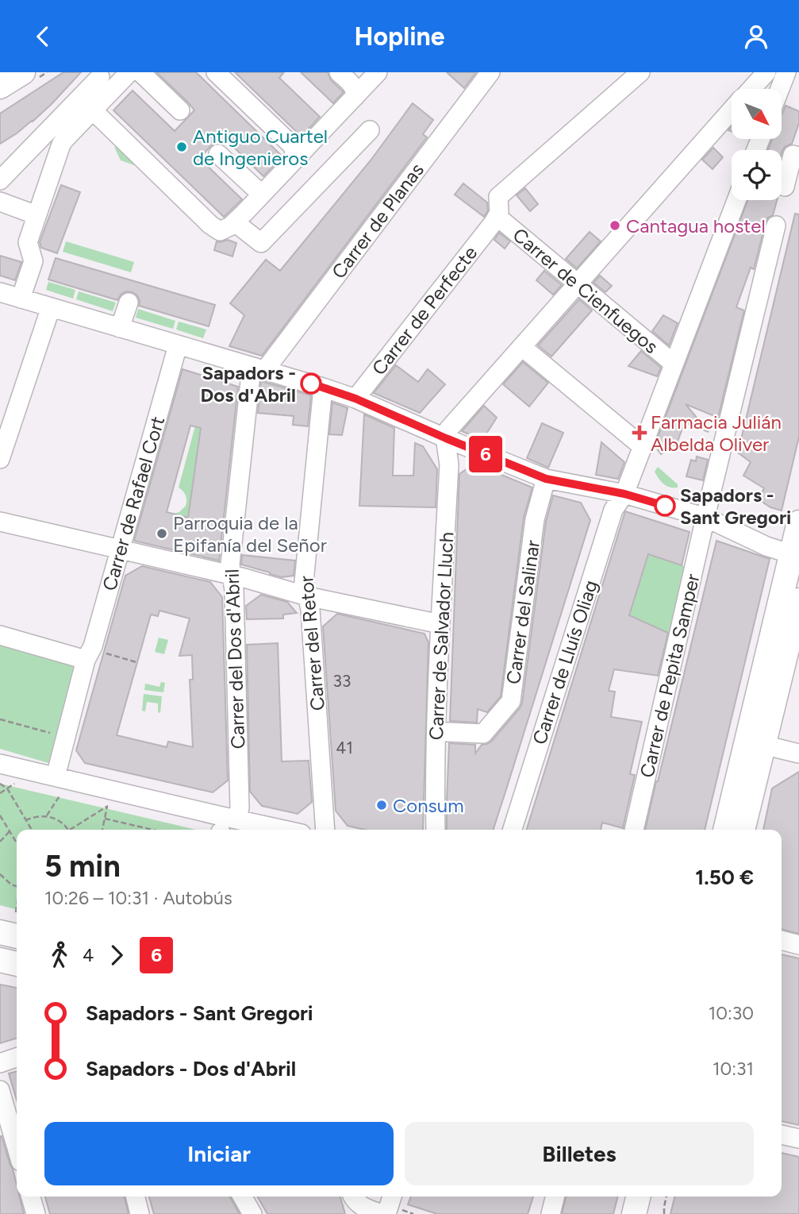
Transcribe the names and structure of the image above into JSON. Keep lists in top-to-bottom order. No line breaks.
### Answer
{"streets":{"street":["Carrer de Planas","Carrer de Cienfuegos","Carrer de Perfecte","Carrer de Rafael Cort","Carrer del Salinar","Carrer de Salvador Lluch","Carrer del Retor","Carrer del Dos d'Abril","Carrer de Lluís Oliag","Carrer de Pepita Samper"]},"crossings":[["Carrer de Planas","Carrer del Dos d'Abril"],["Carrer de Cienfuegos","Carrer de Perfecte"],["Carrer de Cienfuegos","Carrer de Lluís Oliag"]],"places":{"other":["Antiguo Cuartel de Ingenieros","Cantagua hostel","Sapadors - Dos d'Abril","Sapadors - Sant Gregori","Parroquia de la Epifanía del Señor","Consum"],"health":["Farmacia Julián Albelda Oliver"]},"lines":["bus line 6"],"house_numbers":["33","41"],"north":"bottom right","page":{"header":"Hopline","on_map":"6","heading":["5 min","10:26 – 10:31 · Autobús","1.50 €"],"legs":["4","6"],"list":[{"name":"Sapadors - Sant Gregori","value":"10:30"},{"name":"Sapadors - Dos d'Abril","value":"10:31"}],"buttons":["Iniciar","Billetes"]}}
